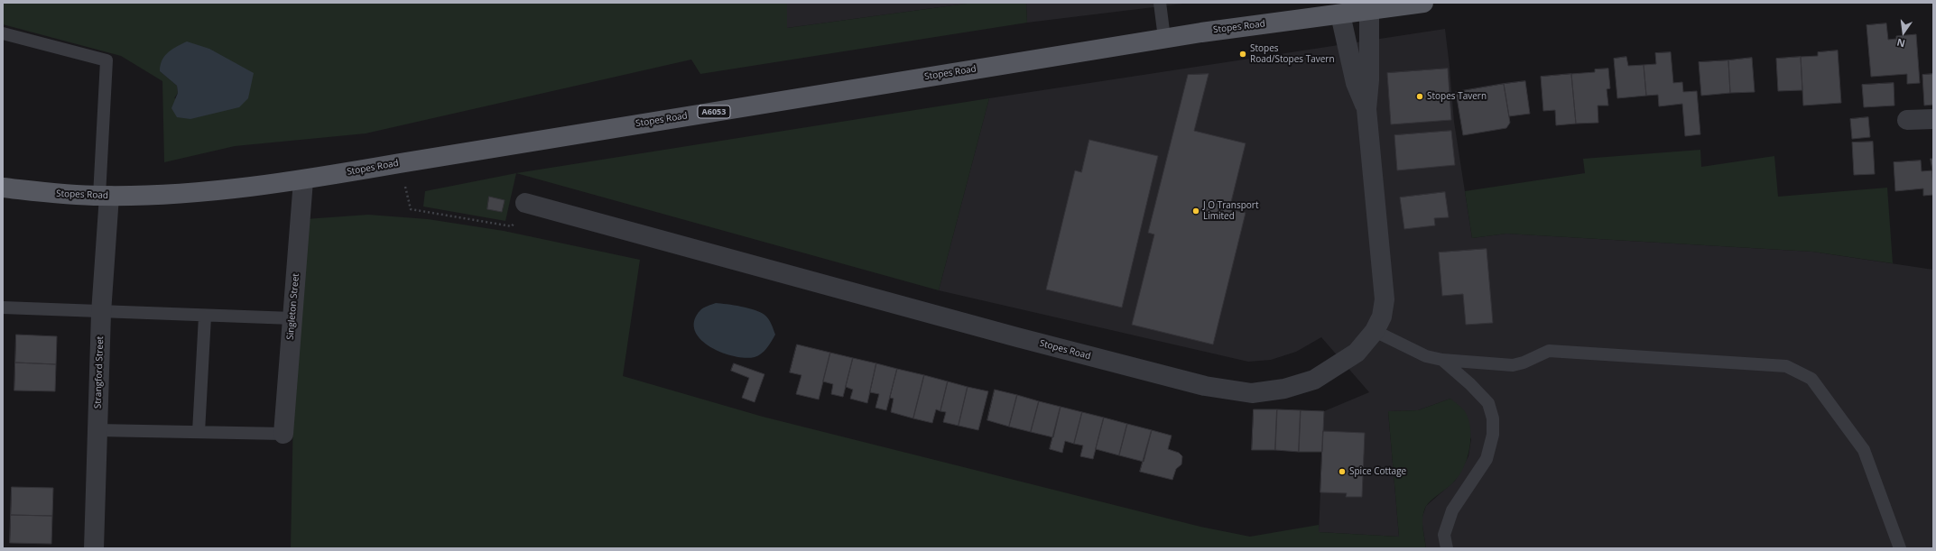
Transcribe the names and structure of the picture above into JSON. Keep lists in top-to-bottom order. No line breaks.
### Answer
{"streets":{"main road":["Stopes Road","A6053"],"street":["Singleton Street","Strangford Street"]},"crossings":[["Stopes Road","Singleton Street"],["Stopes Road","Strangford Street"]],"places":["Stopes Road/Stopes Tavern","Stopes Tavern","J O Transport Limited","Spice Cottage"],"north":"bottom"}
